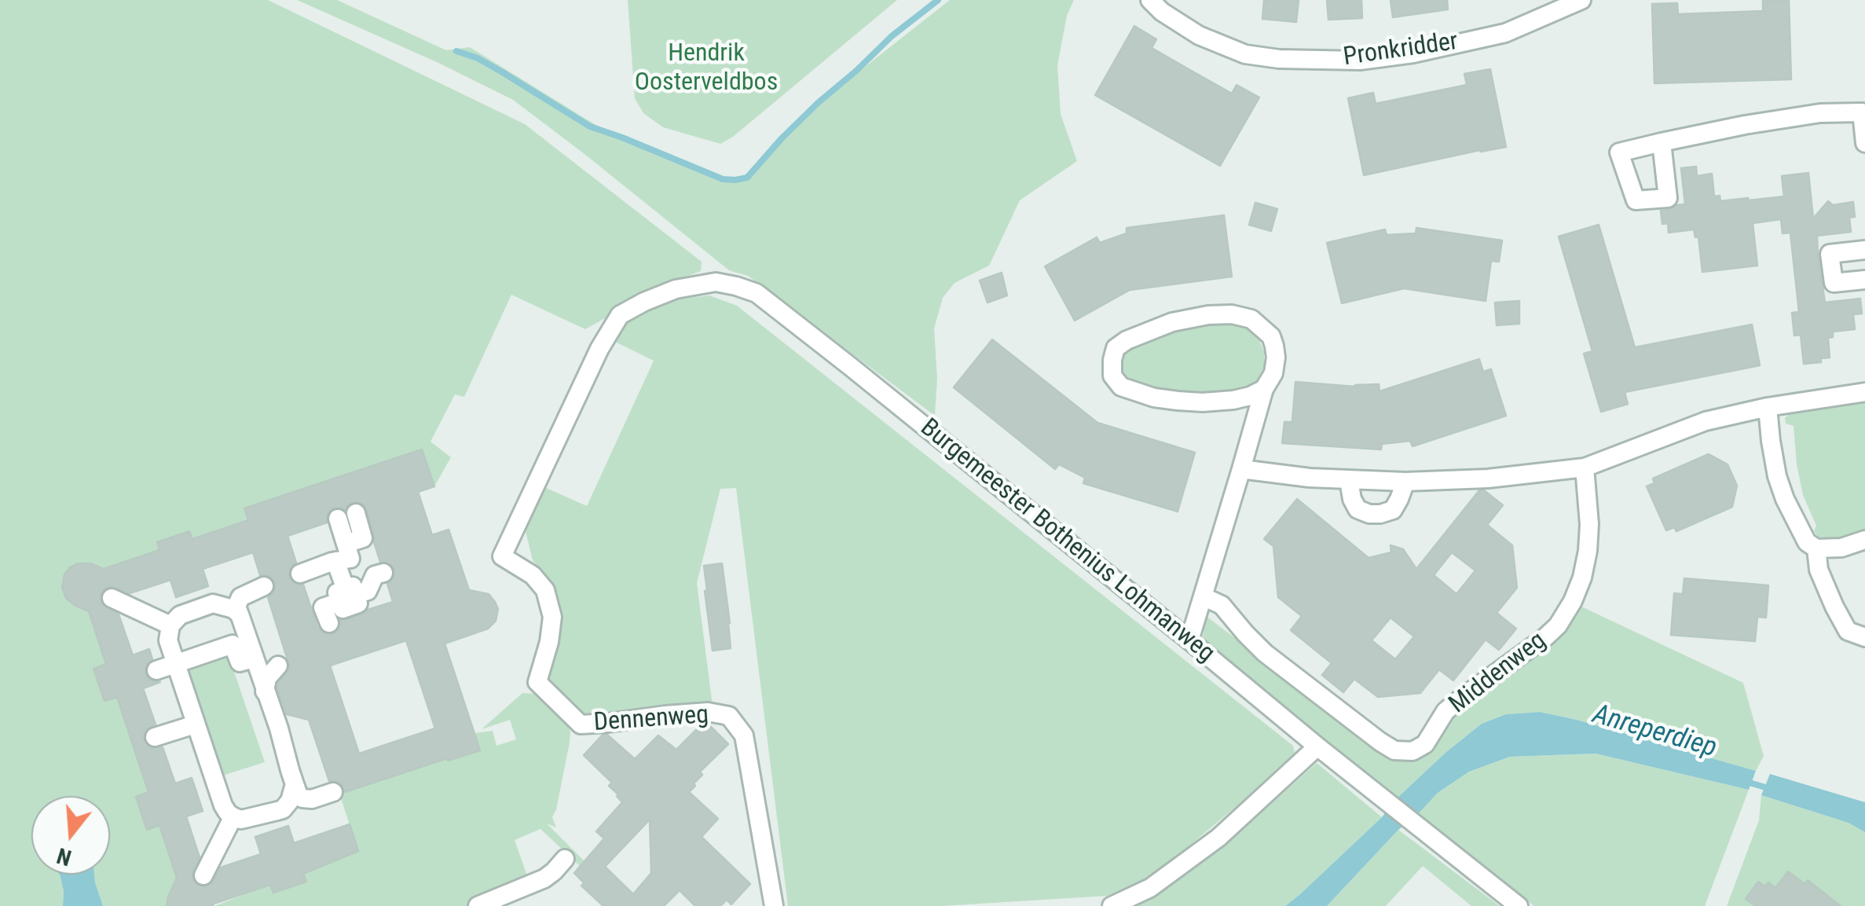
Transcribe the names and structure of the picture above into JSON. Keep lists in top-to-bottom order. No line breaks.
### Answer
{"streets":{"street":["Pronkridder","Burgemeester Bothenius Lohmanweg","Middenweg","Dennenweg"]},"crossings":[["Burgemeester Bothenius Lohmanweg","Dennenweg"]],"water":["Anreperdiep"],"parks":["Hendrik Oosterveldbos"],"north":"bottom"}
